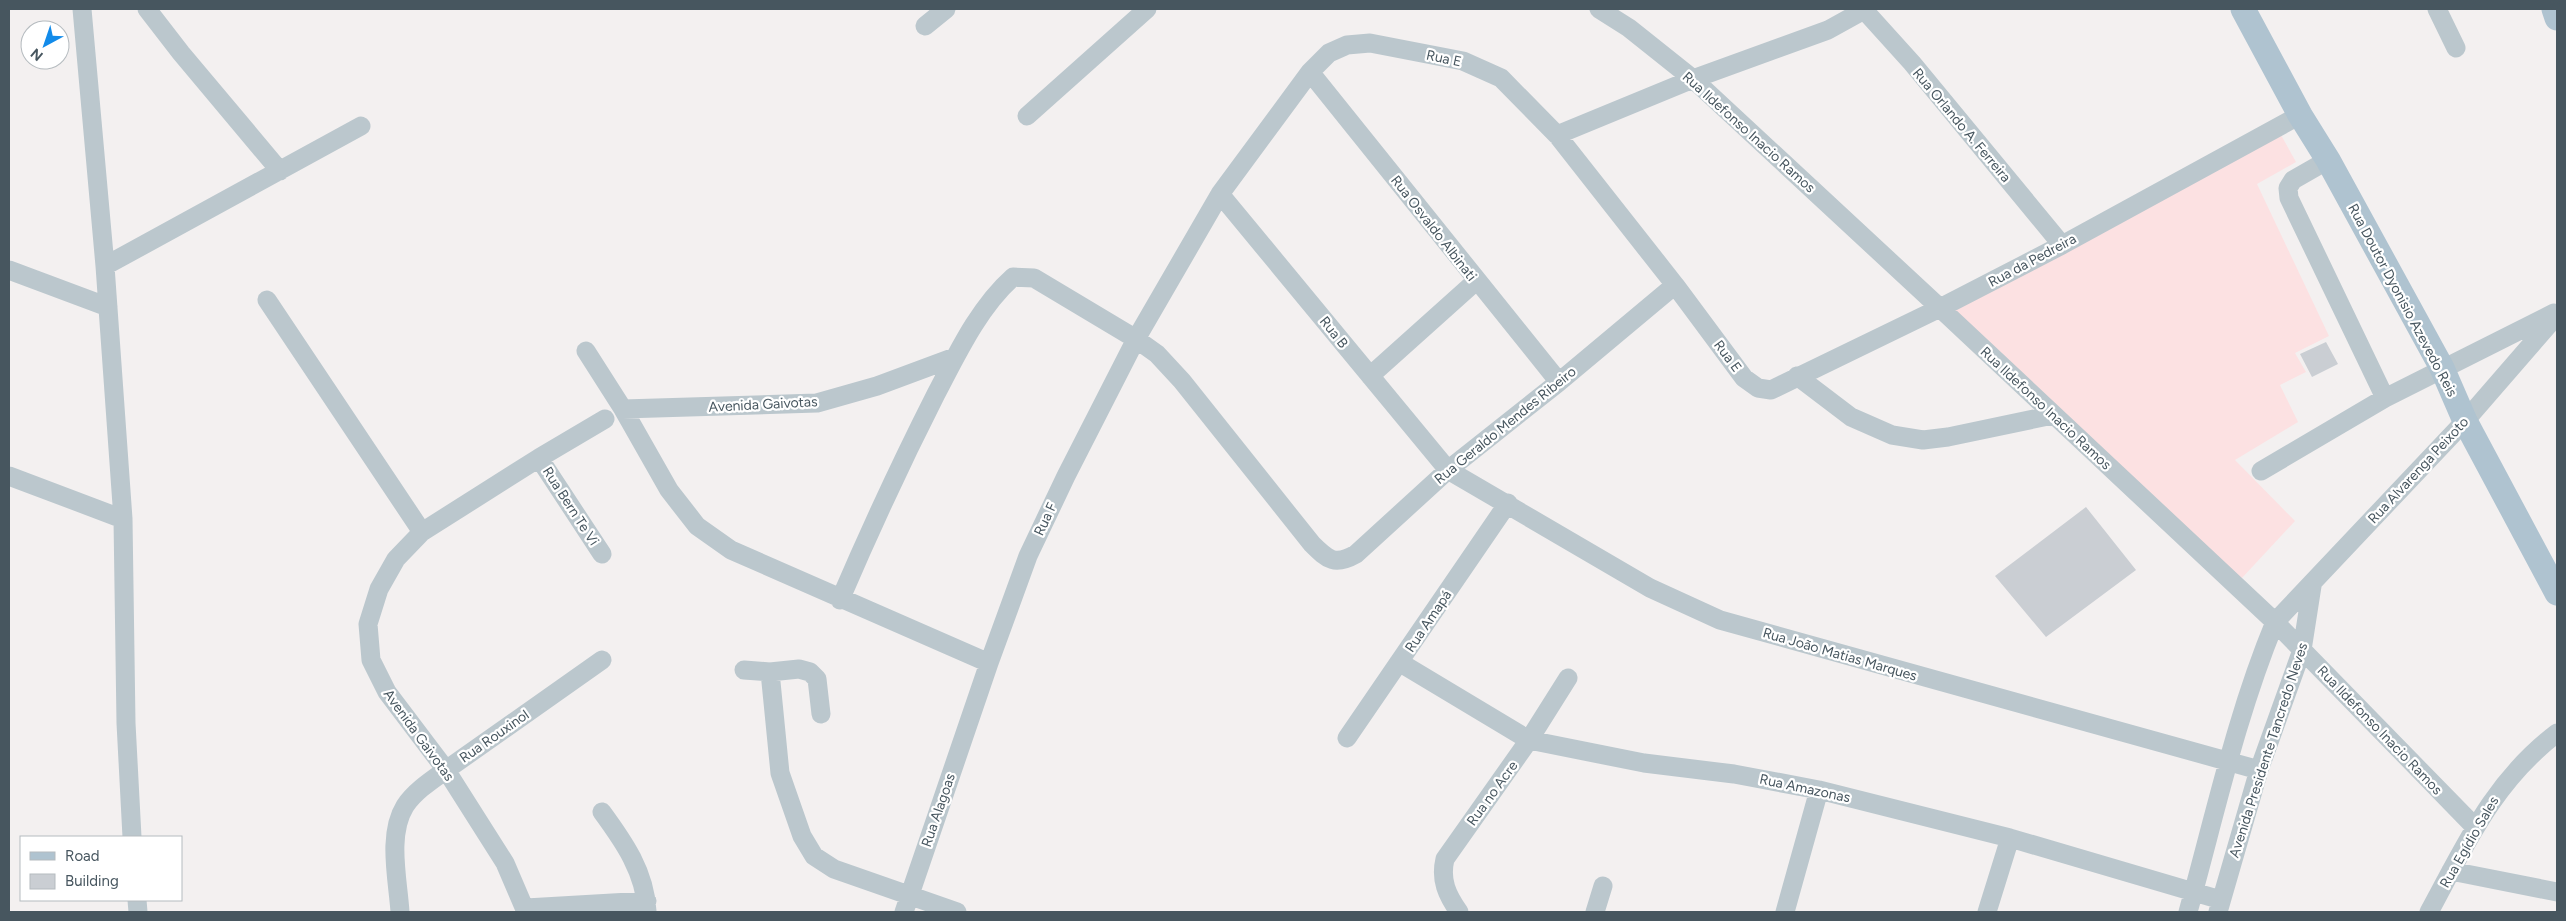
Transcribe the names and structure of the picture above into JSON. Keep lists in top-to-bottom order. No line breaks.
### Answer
{"streets":{"main road":["Rua Doutor Dyonisio Azevedo Reis"],"street":["Rua E","Rua Orlando A. Ferreira","Rua Ildefonso Inacio Ramos","Rua Osvaldo Albinati","Rua da Pedreira","Rua B","Avenida Gaivotas","Rua Geraldo Mendes Ribeiro","Rua Alvarenga Peixoto","Rua Bern Te Vi","Rua F","Rua Amapá","Rua João Matias Marques","Rua Rouxinol","Avenida Presidente Tancredo Neves","Rua Amazonas","Rua no Acre","Rua Alagoas","Rua Egídio Sales"]},"crossings":[["Rua E","Rua Osvaldo Albinati"],["Rua E","Rua da Pedreira"],["Rua E","Rua B"],["Rua E","Rua Geraldo Mendes Ribeiro"],["Rua E","Rua F"],["Rua Orlando A. Ferreira","Rua da Pedreira"],["Rua Ildefonso Inacio Ramos","Rua da Pedreira"],["Rua Ildefonso Inacio Ramos","Rua Alvarenga Peixoto"],["Rua Ildefonso Inacio Ramos","Avenida Presidente Tancredo Neves"],["Rua Ildefonso Inacio Ramos","Rua Egídio Sales"],["Rua Osvaldo Albinati","Rua Geraldo Mendes Ribeiro"],["Rua da Pedreira","Rua Doutor Dyonisio Azevedo Reis"],["Rua Doutor Dyonisio Azevedo Reis","Rua Alvarenga Peixoto"],["Rua B","Rua Geraldo Mendes Ribeiro"],["Rua B","Rua João Matias Marques"],["Avenida Gaivotas","Rua Bern Te Vi"],["Avenida Gaivotas","Rua Rouxinol"],["Rua Geraldo Mendes Ribeiro","Rua F"],["Rua Geraldo Mendes Ribeiro","Rua João Matias Marques"],["Rua Alvarenga Peixoto","Avenida Presidente Tancredo Neves"],["Rua F","Rua Alagoas"],["Rua Amapá","Rua João Matias Marques"],["Rua Amapá","Rua Amazonas"],["Rua João Matias Marques","Avenida Presidente Tancredo Neves"],["Avenida Presidente Tancredo Neves","Rua Amazonas"],["Rua Amazonas","Rua no Acre"]],"legend":["Road","Building"],"north":"bottom left"}
